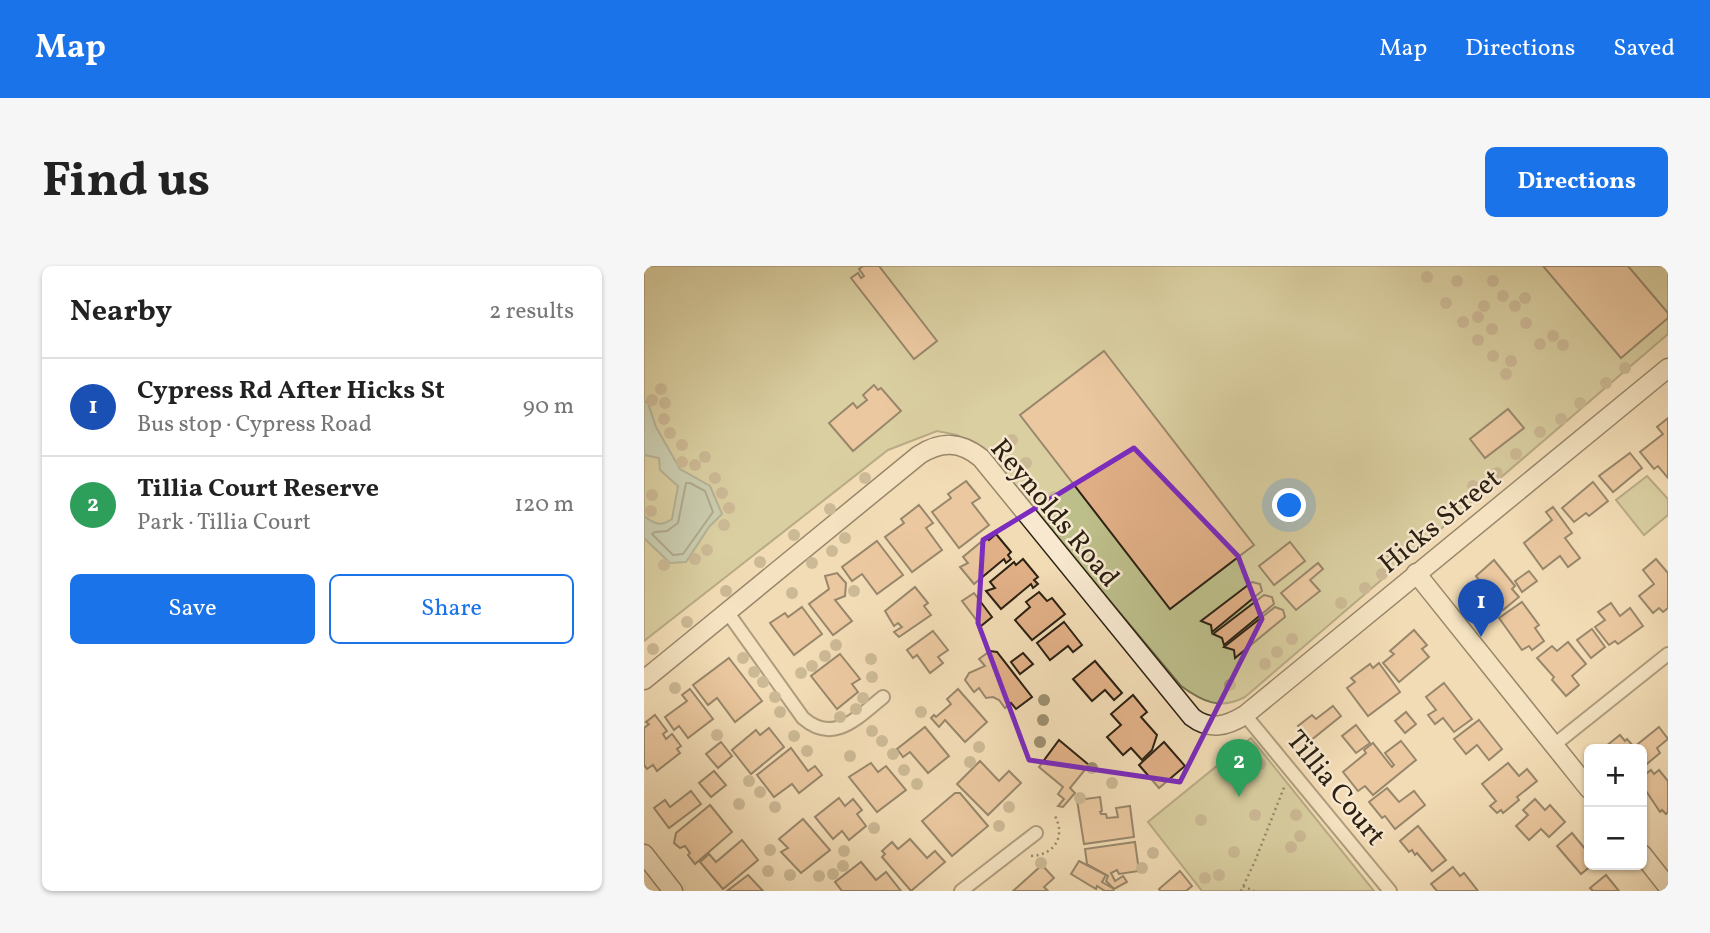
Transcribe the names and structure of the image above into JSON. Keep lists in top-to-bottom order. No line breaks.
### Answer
{"streets":{"street":["Reynolds Road","Hicks Street","Tillia Court"]},"crossings":[["Reynolds Road","Hicks Street"],["Reynolds Road","Tillia Court"],["Hicks Street","Tillia Court"]],"page":{"header":"Map","nav":["Map","Directions","Saved"],"buttons":["Directions",["Save","Share"]],"title":"Find us","heading":["Nearby","2 results"],"list":[{"mark":"1","name":"Cypress Rd After Hicks St","note":"Bus stop · Cypress Road","value":"90 m"},{"mark":"2","name":"Tillia Court Reserve","note":"Park · Tillia Court","value":"120 m"}],"pins":["1","2"],"map_buttons":["+","−"]}}
